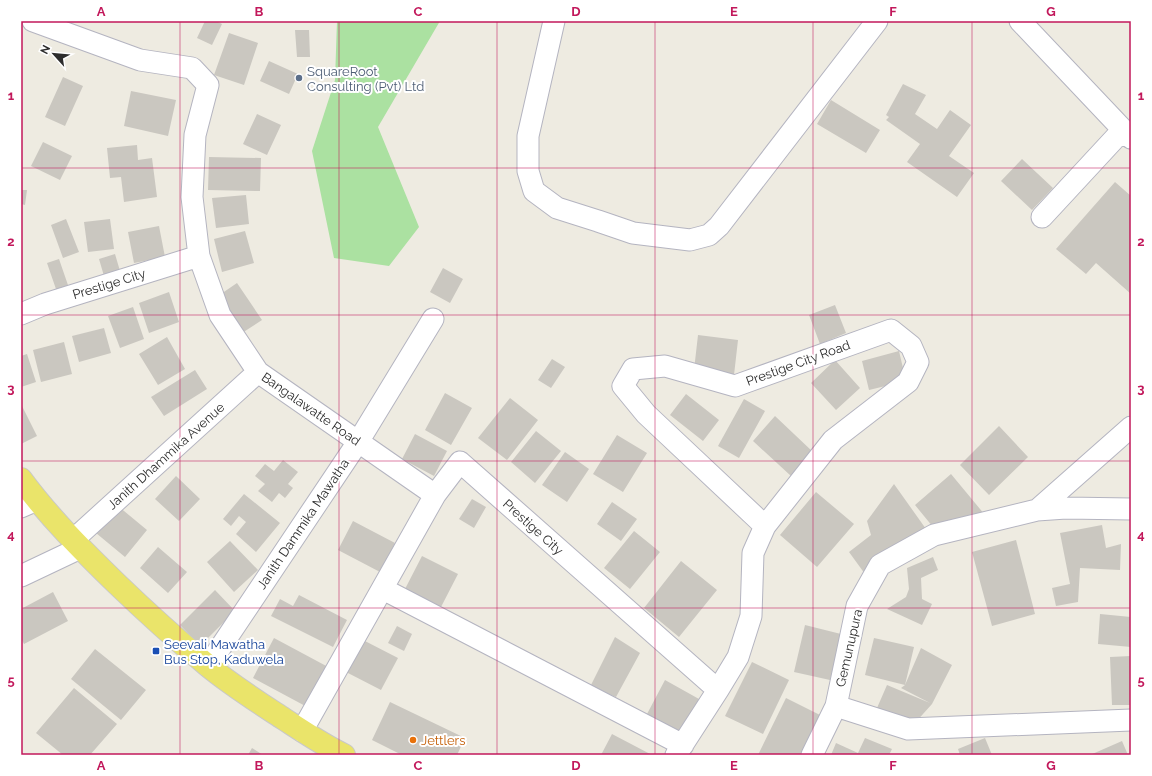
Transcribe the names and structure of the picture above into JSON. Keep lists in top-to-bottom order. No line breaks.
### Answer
{"streets":{"street":["Prestige City","Prestige City Road","Bangalawatte Road","Janith Dhammika Avenue","Janith Dammika Mawatha","Gemunupura"]},"crossings":[["Prestige City","Prestige City Road"],["Prestige City","Bangalawatte Road"],["Bangalawatte Road","Janith Dhammika Avenue"],["Bangalawatte Road","Janith Dammika Mawatha"]],"places":{"other":["SquareRoot Consulting (Pvt) Ltd","Jettlers"],"transit":["Seevali Mawatha Bus Stop, Kaduwela"]},"north":"top left","grid":{"columns":["A","B","C","D","E","F","G"],"rows":["1","2","3","4","5"]}}
